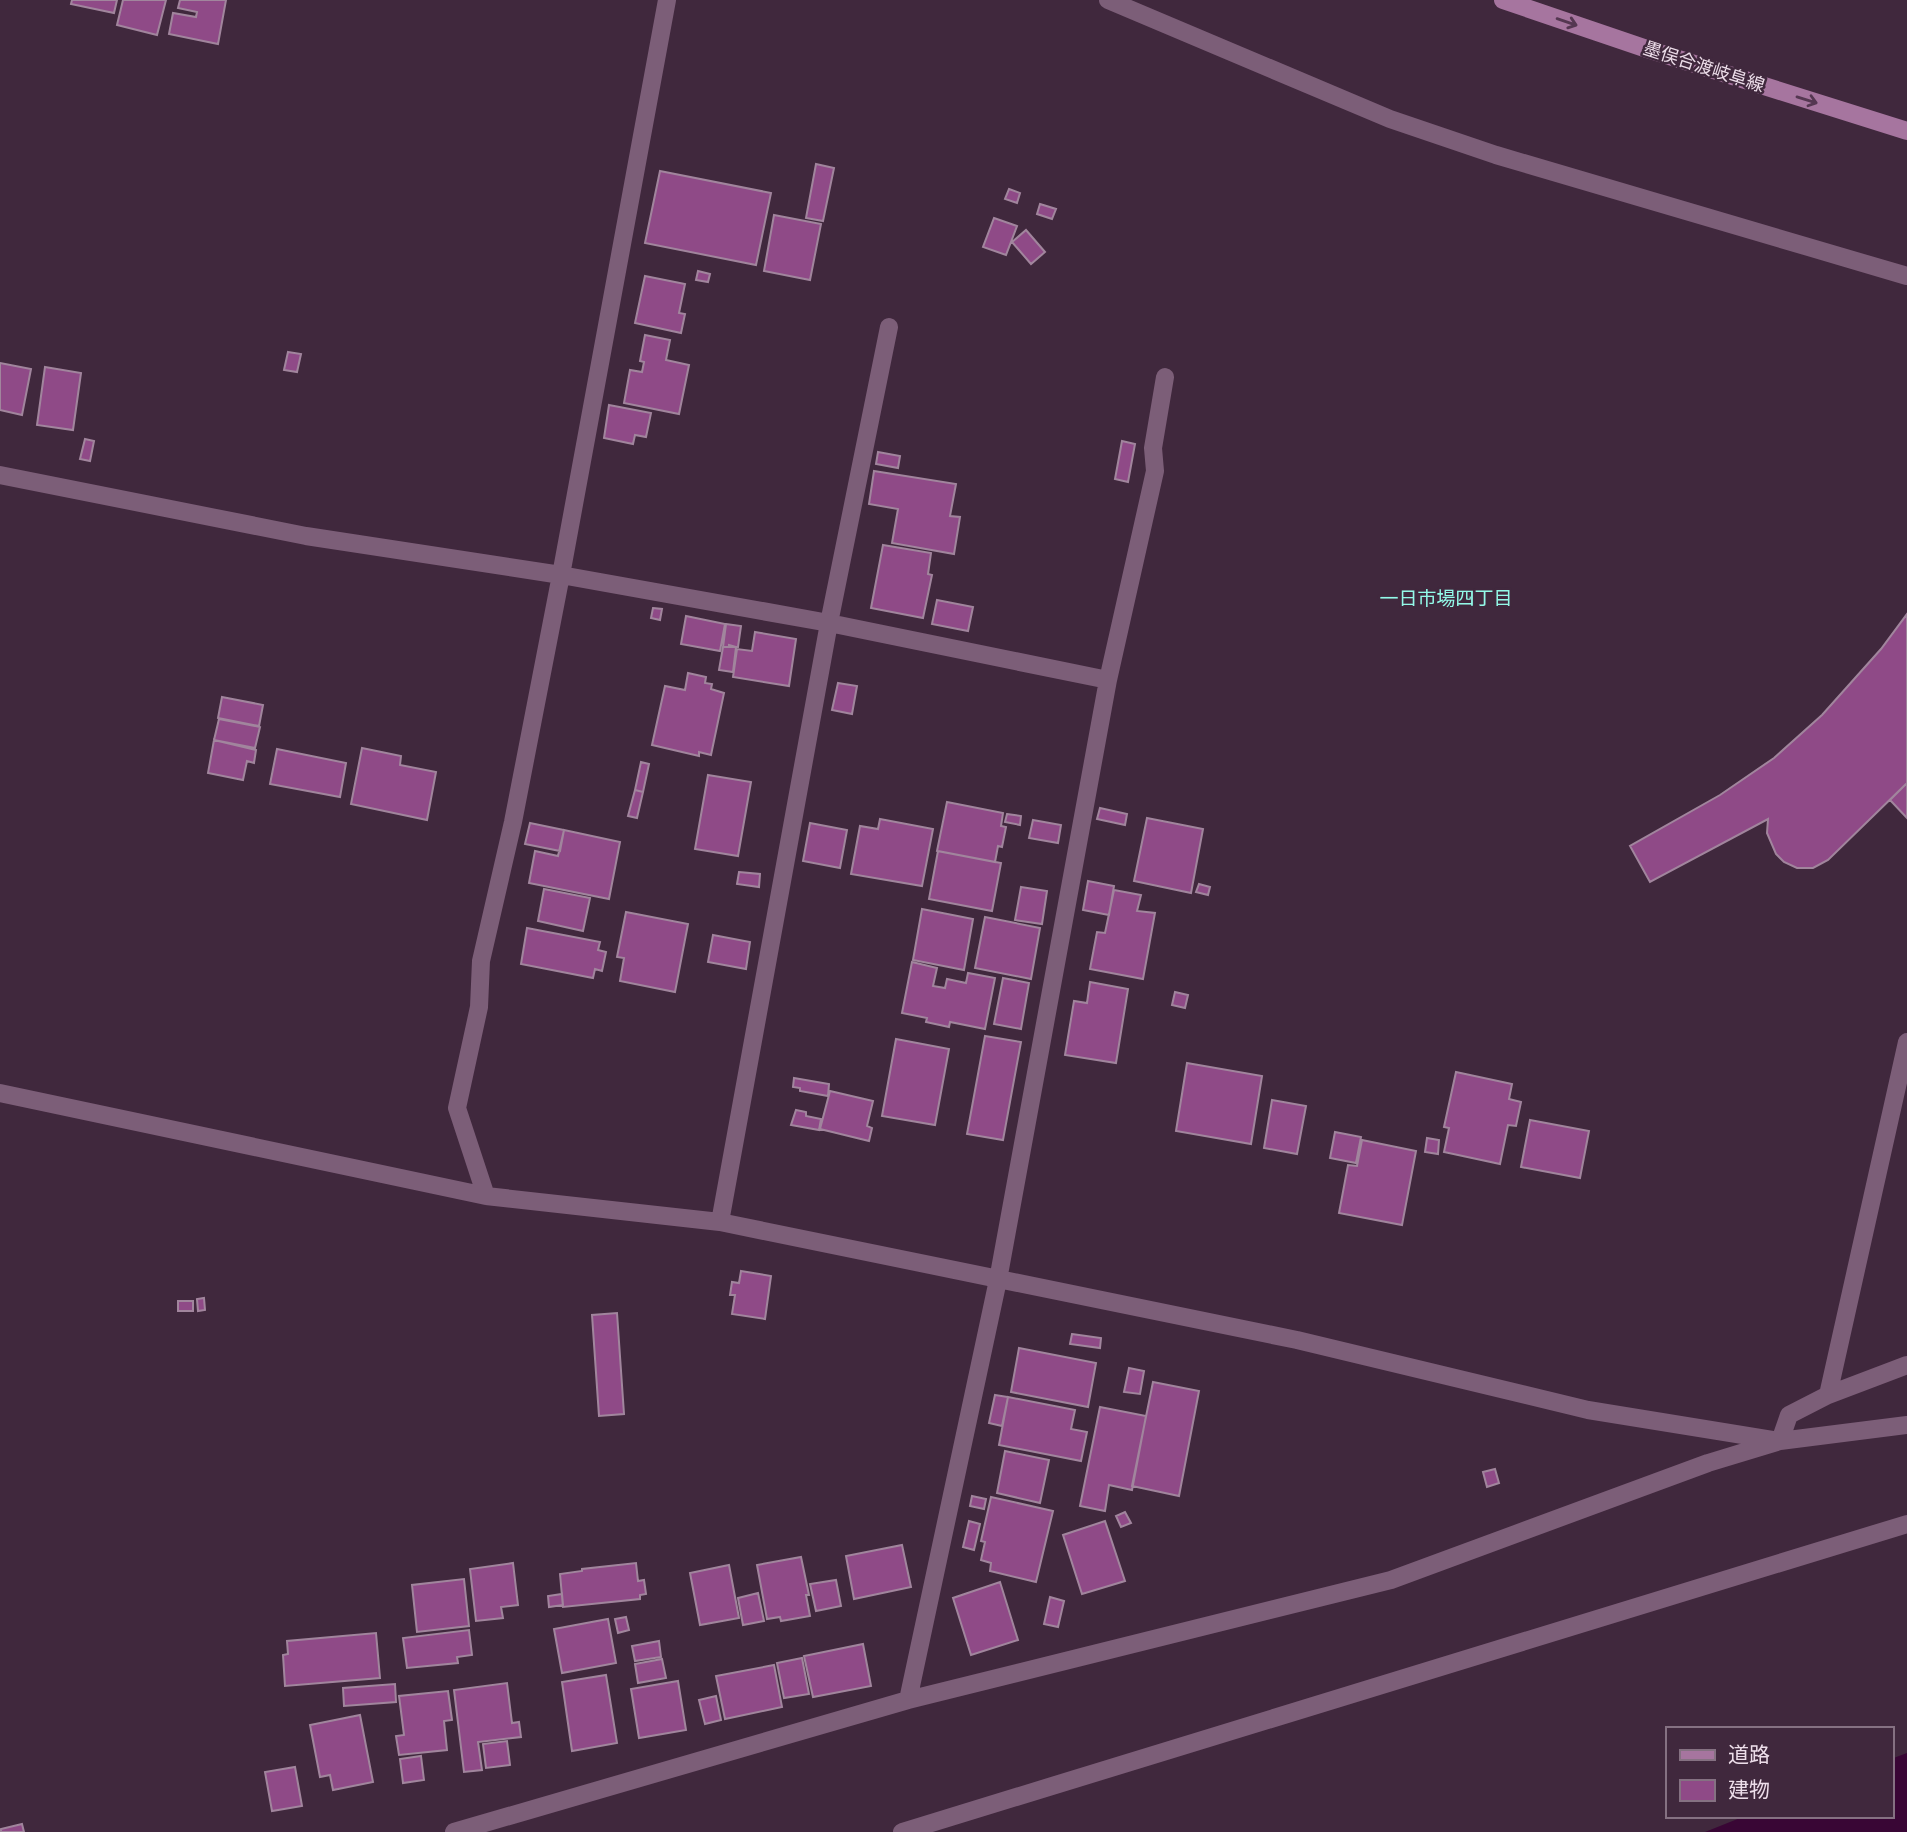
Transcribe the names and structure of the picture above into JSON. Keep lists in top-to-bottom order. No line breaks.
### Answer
{"streets":{"main road":["墨俣合渡岐阜線"]},"one_way":["墨俣合渡岐阜線"],"districts":["一日市場四丁目"],"legend":["道路","建物"]}
